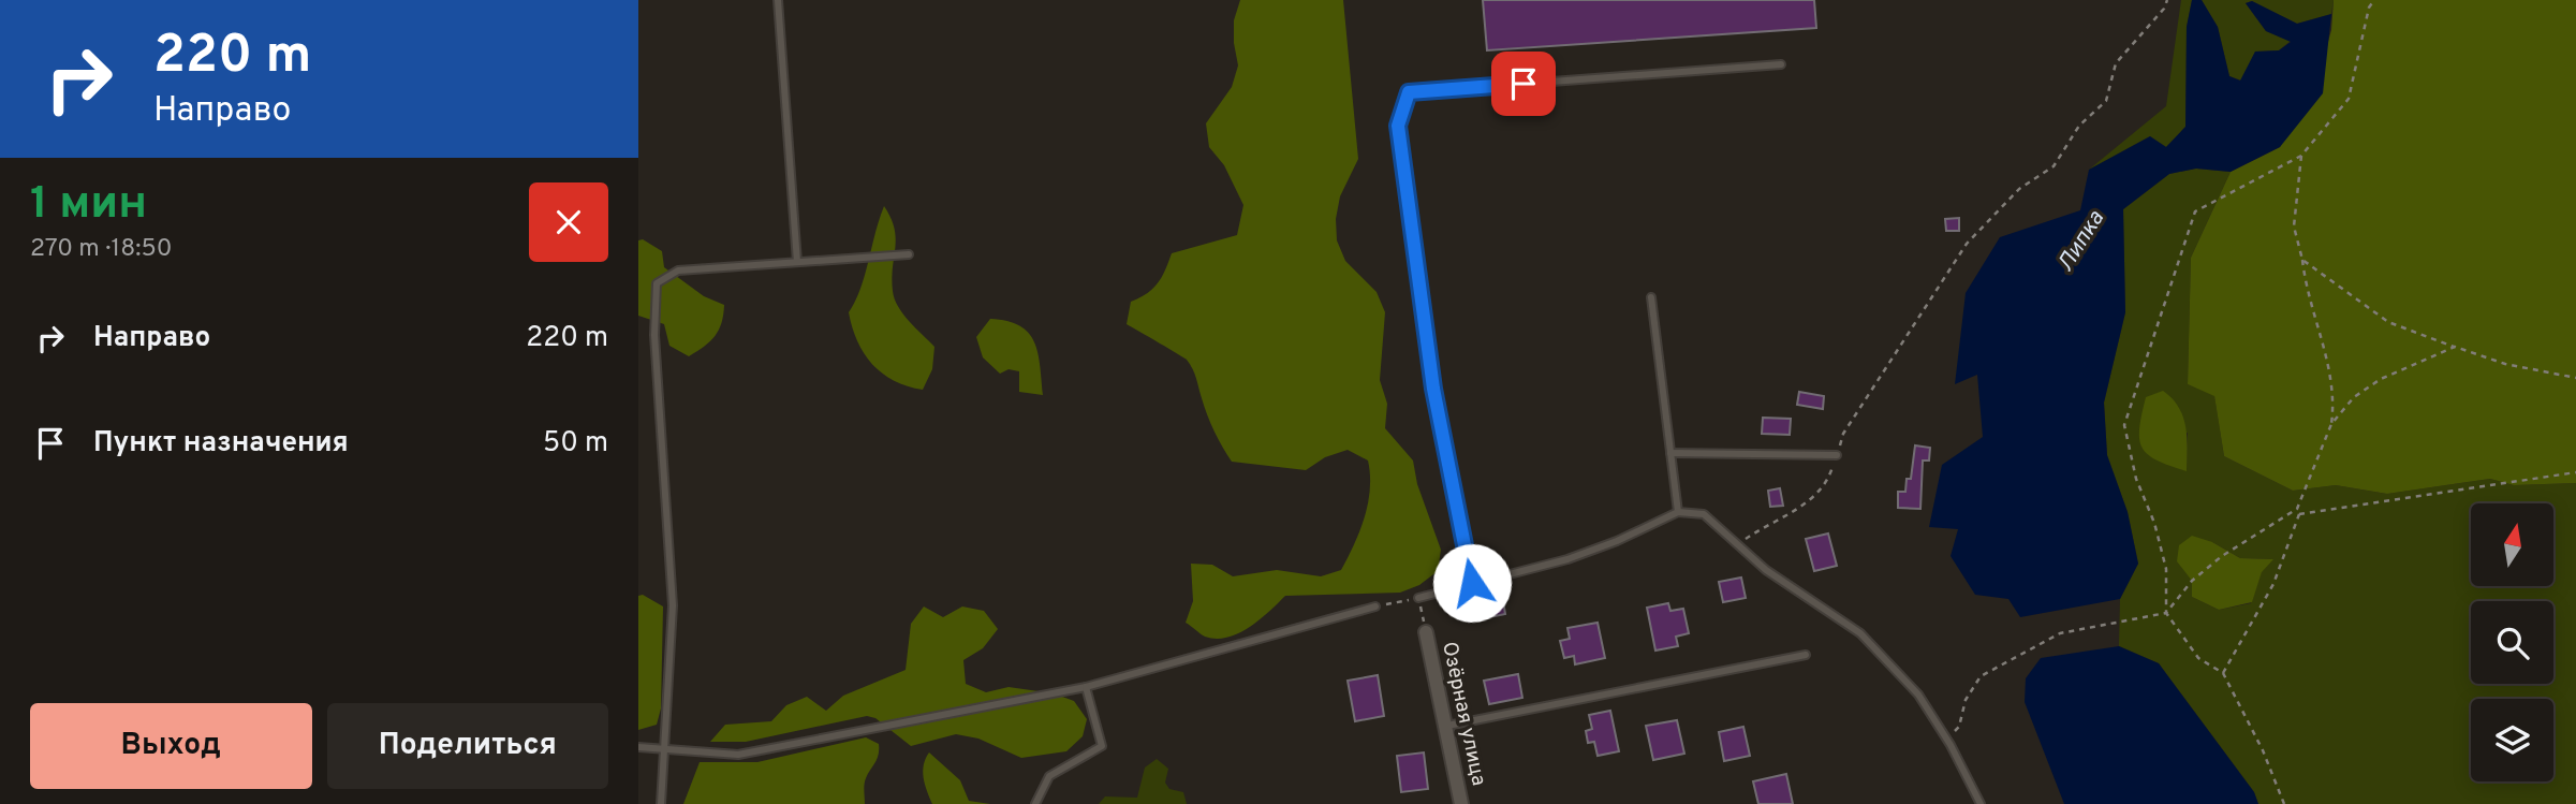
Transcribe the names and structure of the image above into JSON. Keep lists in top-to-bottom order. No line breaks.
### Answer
{"streets":{"street":["Озёрная улица"]},"water":["Липка"],"north":"top","page":{"turn":["220 m","Направо"],"heading":["1 мин","270 m · 18:50"],"list":[{"name":"Направо","value":"220 m"},{"name":"Пункт назначения","value":"50 m"}],"buttons":["Выход","Поделиться"]}}
